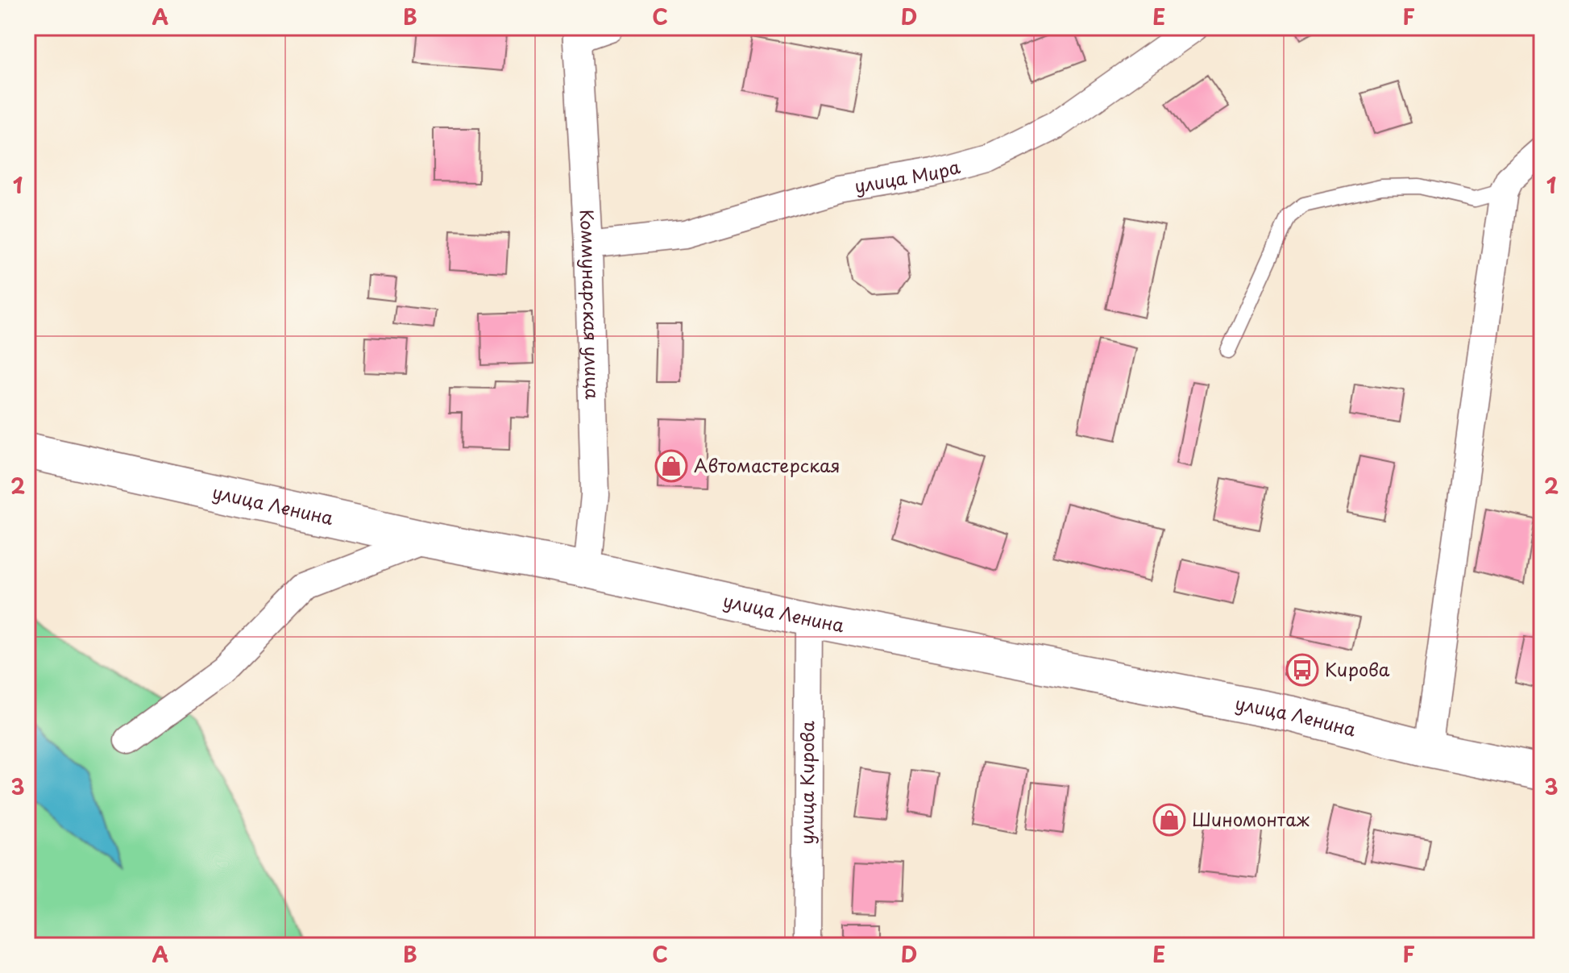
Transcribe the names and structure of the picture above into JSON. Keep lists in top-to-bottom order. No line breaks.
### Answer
{"streets":{"main road":["улица Ленина"],"street":["улица Мира","Коммунарская улица","улица Кирова"]},"crossings":[["улица Мира","Коммунарская улица"],["Коммунарская улица","улица Ленина"],["улица Ленина","улица Кирова"]],"places":{"shop":["Автомастерская","Шиномонтаж"],"bus stop":["Кирова"]},"grid":{"columns":["A","B","C","D","E","F"],"rows":["1","2","3"]}}
